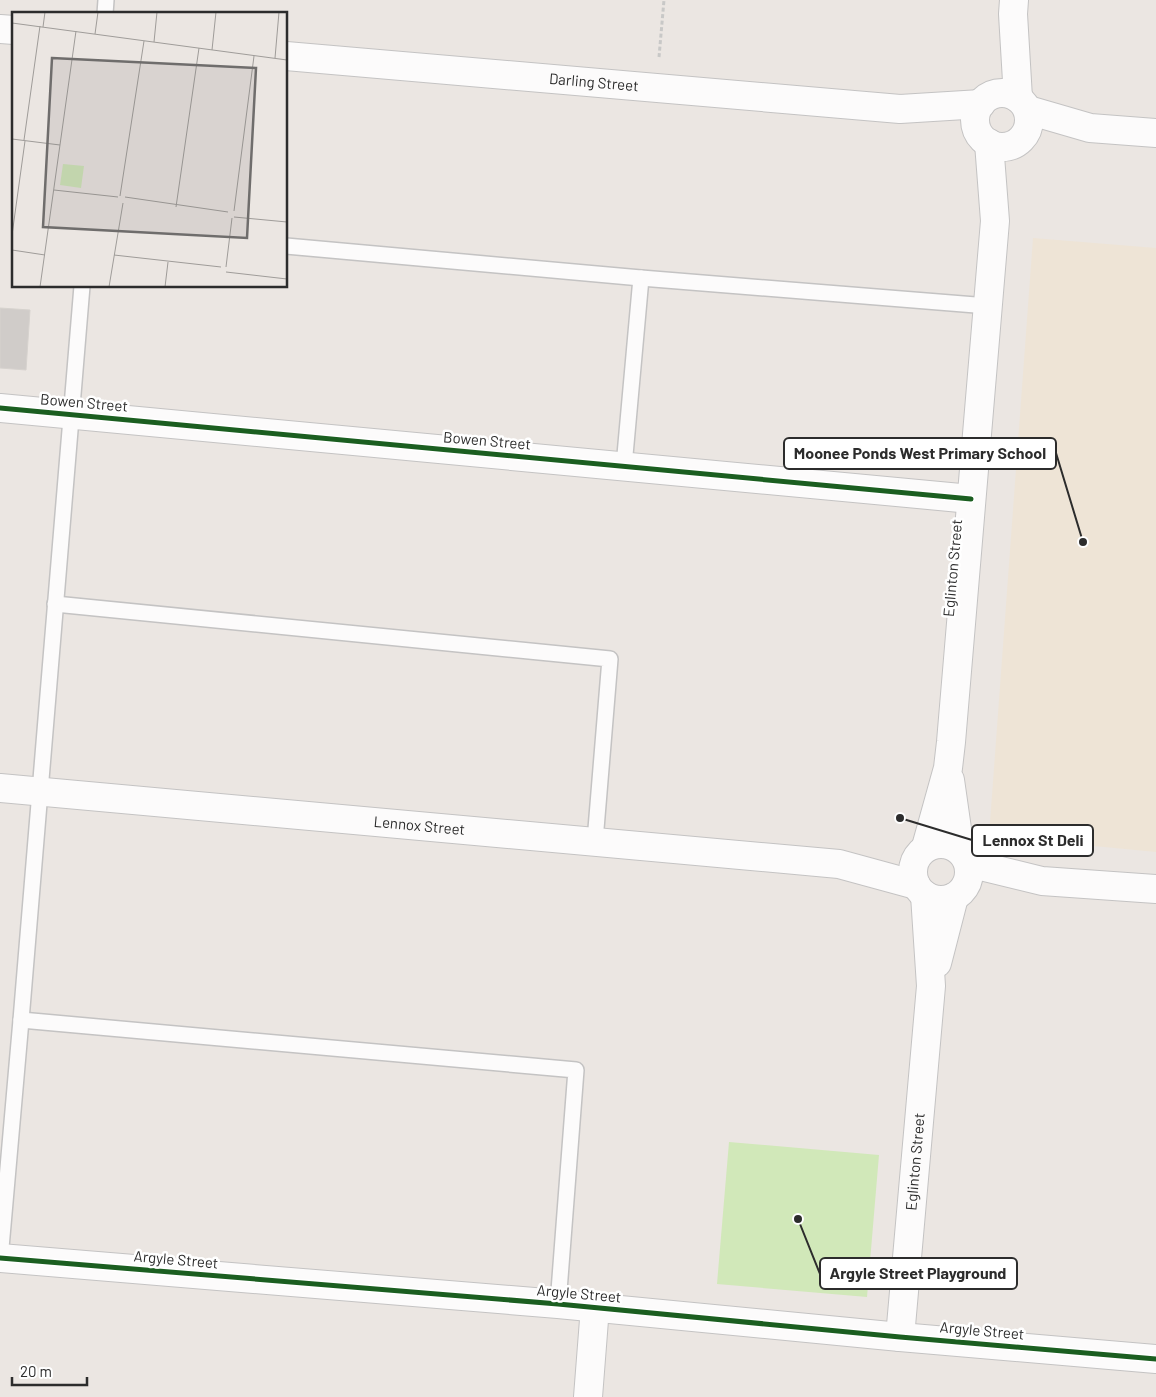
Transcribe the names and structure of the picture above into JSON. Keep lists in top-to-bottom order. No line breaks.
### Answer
{"streets":{"street":["Darling Street","Bowen Street","Eglinton Street","Lennox Street","Argyle Street"]},"crossings":[["Darling Street","Eglinton Street"],["Bowen Street","Eglinton Street"],["Eglinton Street","Lennox Street"],["Eglinton Street","Argyle Street"]],"places":["Moonee Ponds West Primary School","Lennox St Deli","Argyle Street Playground"],"scale_bar":"20 m"}
